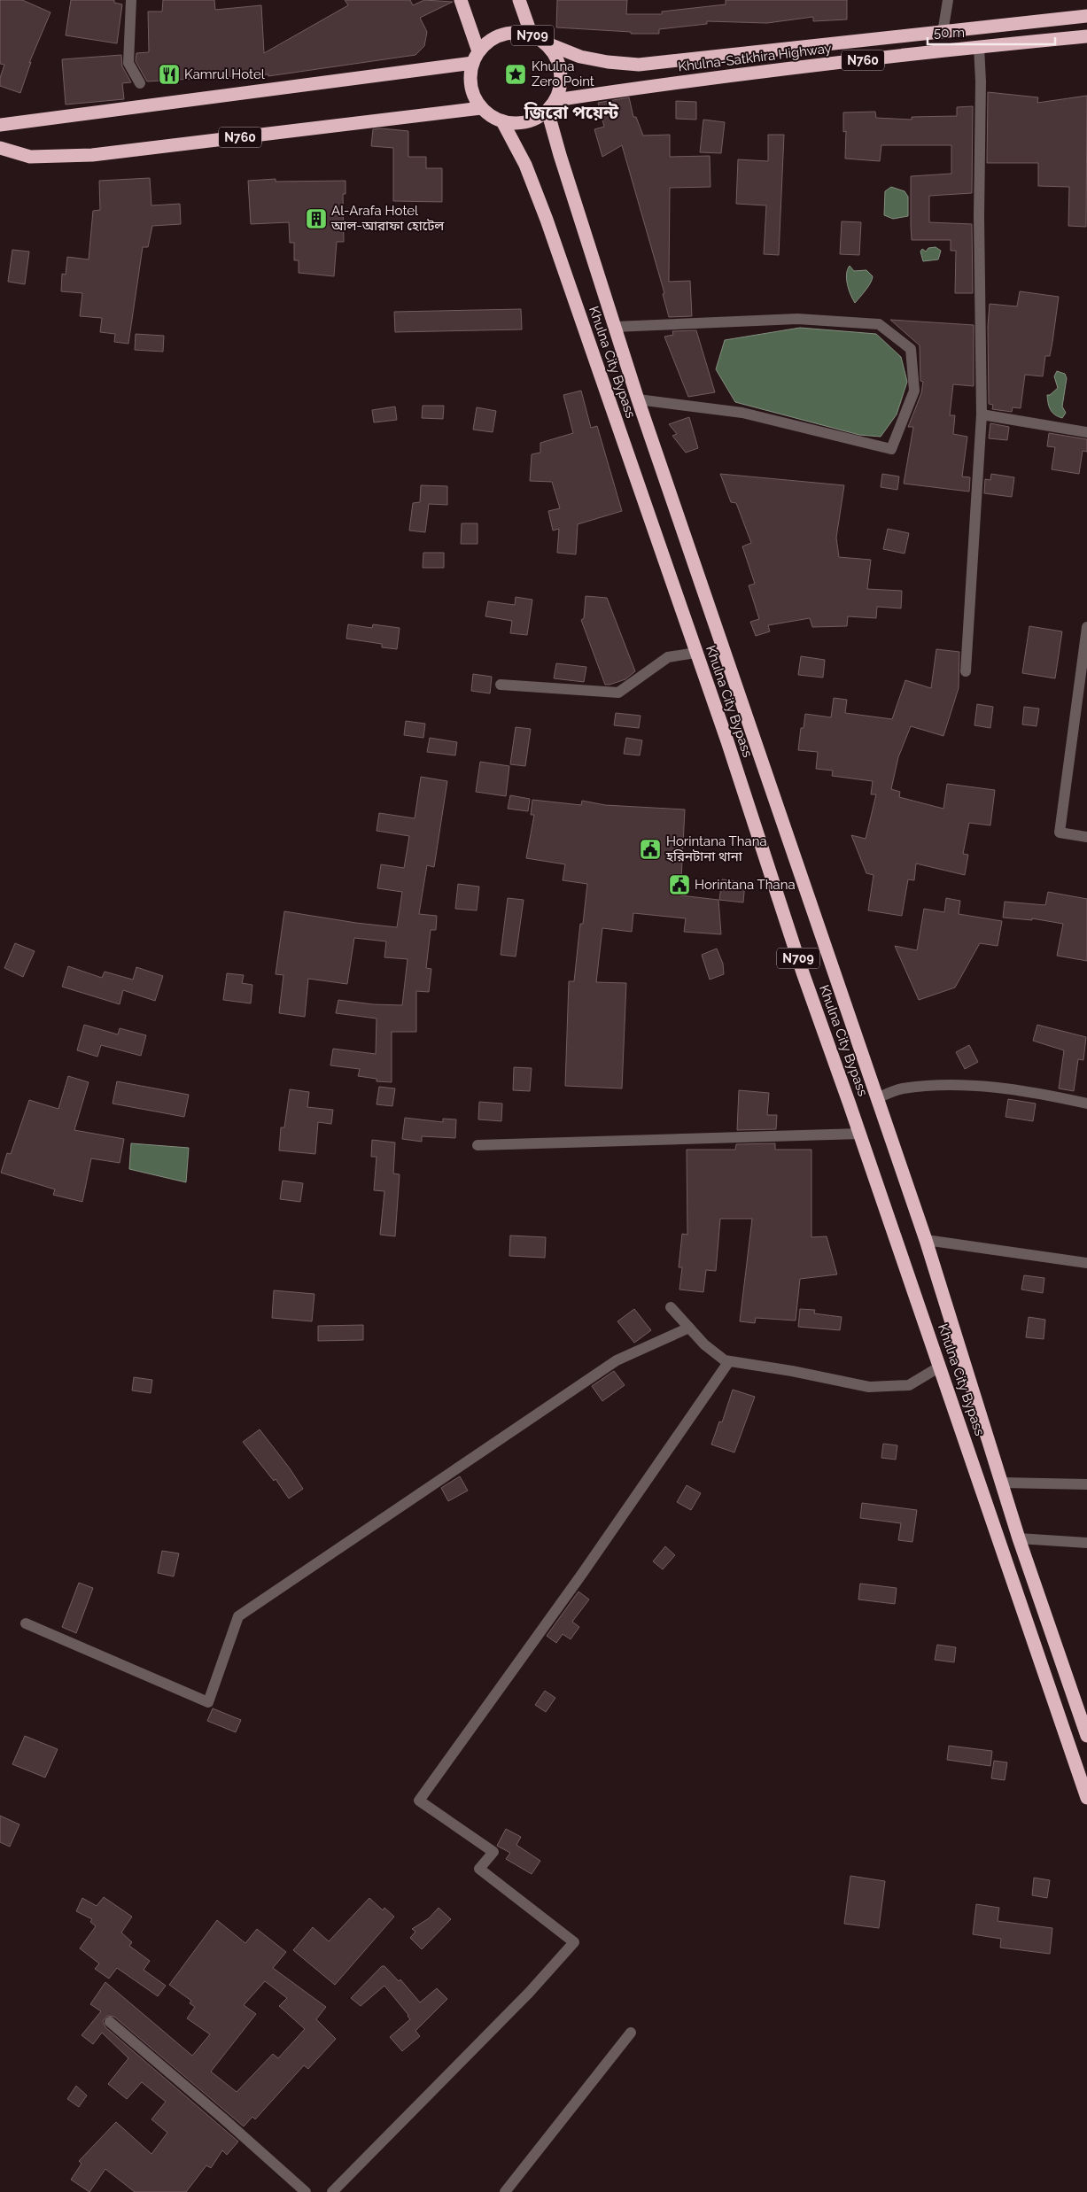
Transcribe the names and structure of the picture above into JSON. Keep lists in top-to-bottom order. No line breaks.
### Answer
{"streets":{"highway":["N709","Khulna-Satkhira Highway","N760","Khulna City Bypass"]},"crossings":[["N709","Khulna-Satkhira Highway"],["N709","N760"],["N709","Khulna City Bypass"],["Khulna-Satkhira Highway","N760"],["Khulna-Satkhira Highway","Khulna City Bypass"],["N760","Khulna City Bypass"]],"districts":["জিরো পয়েন্ট"],"places":{"restaurant":["Kamrul Hotel"],"place":["Khulna Zero Point"],"building":["Al-Arafa Hotel আল-আরাফা হোটেল"],"public building":["Horintana Thana হরিনটানা থানা","Horintana Thana"]},"scale_bar":"50 m"}
